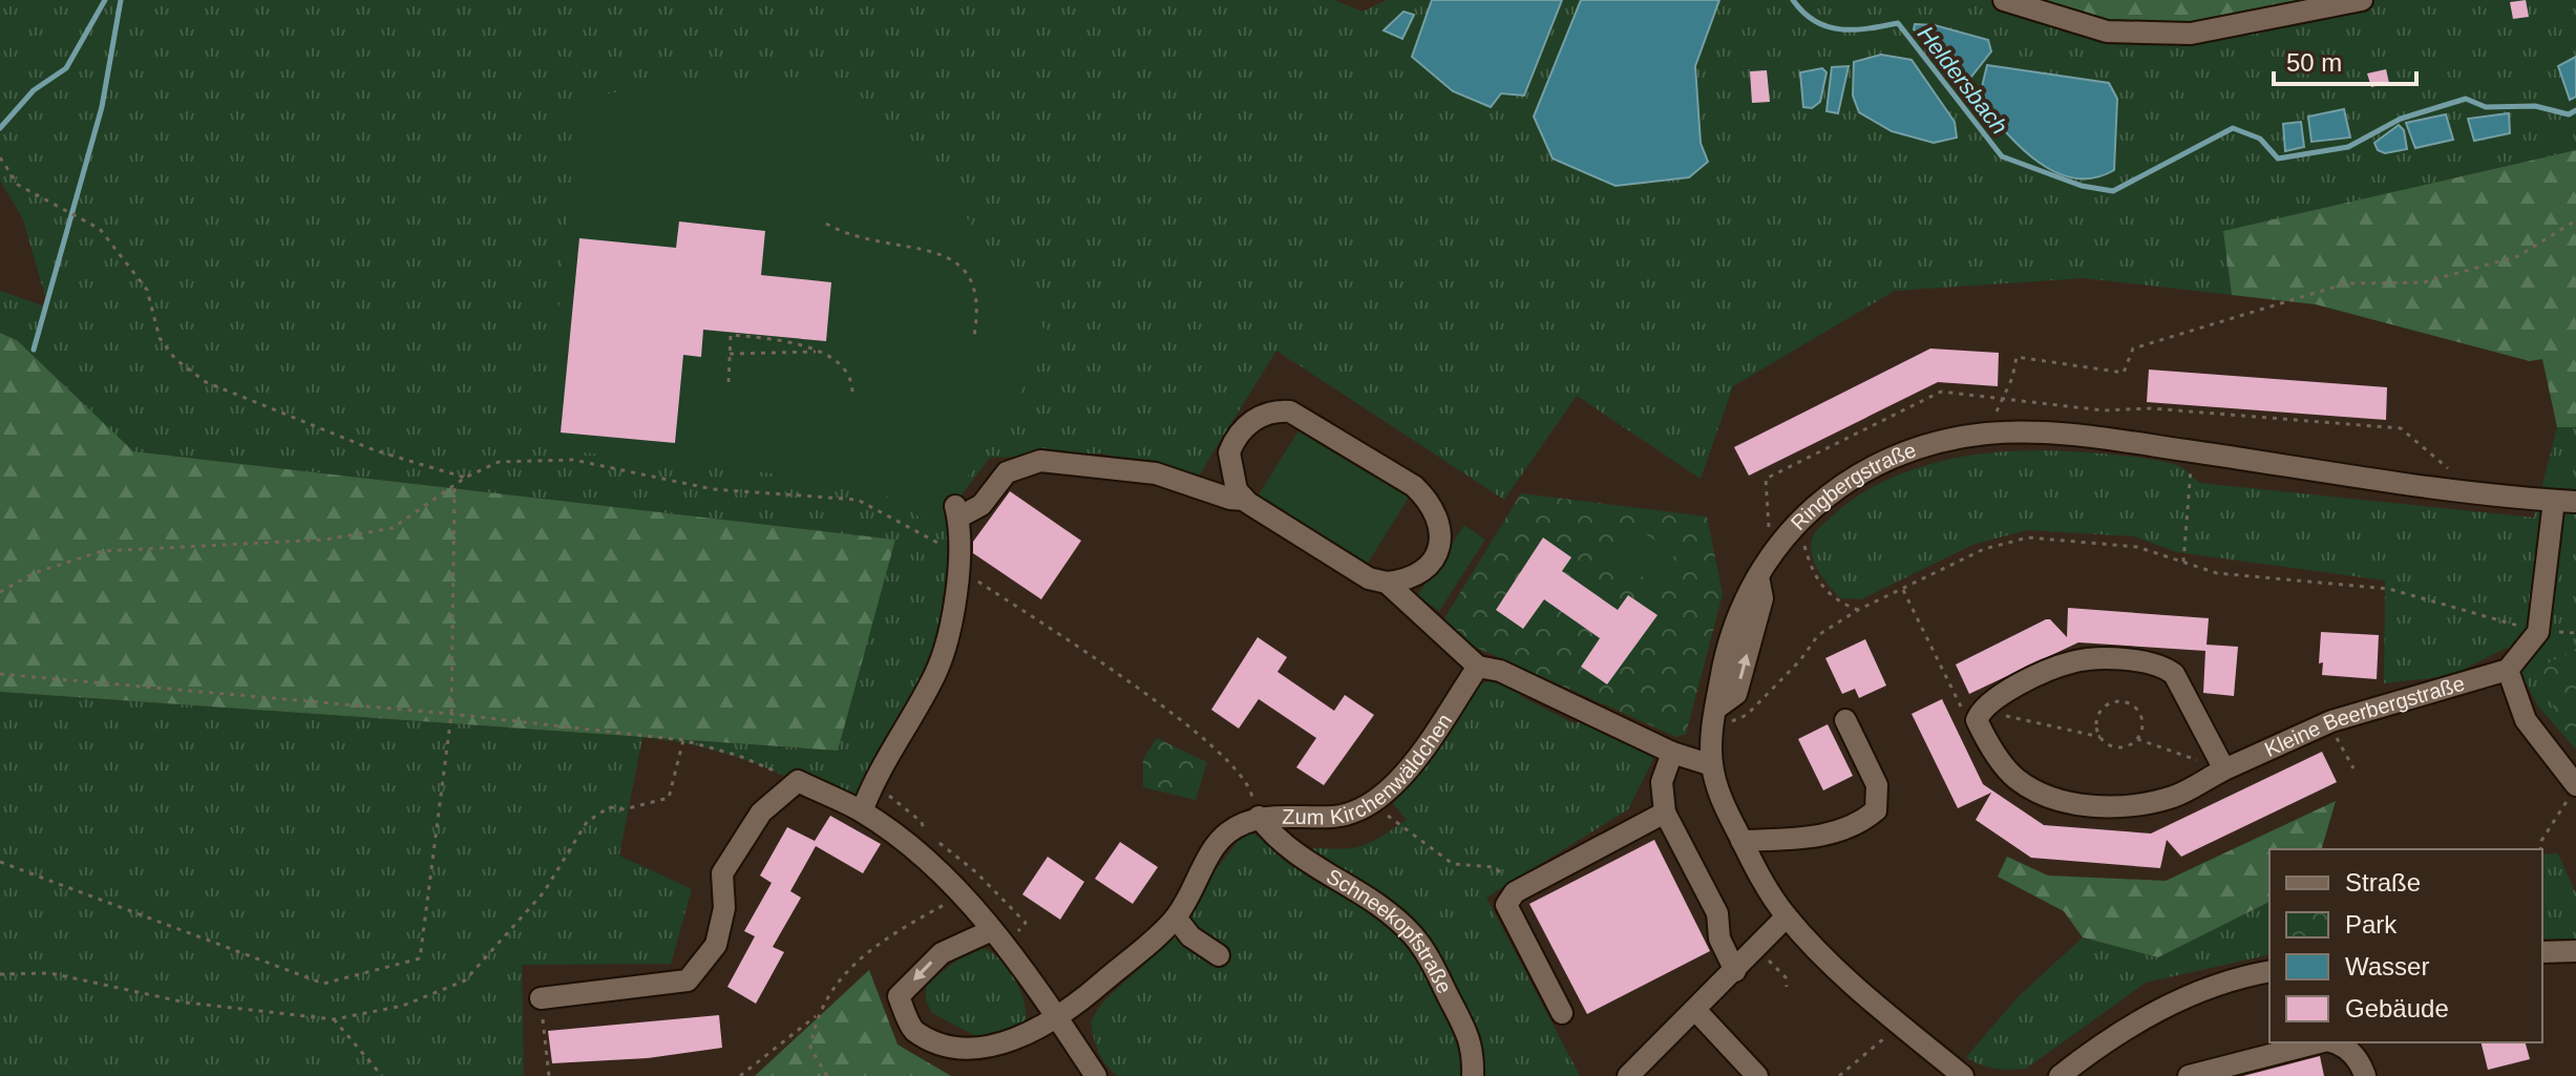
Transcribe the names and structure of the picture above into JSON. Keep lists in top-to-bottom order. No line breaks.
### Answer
{"streets":{"street":["Ringbergstraße","Kleine Beerbergstraße","Zum Kirchenwäldchen","Schneekopfstraße"]},"crossings":[["Zum Kirchenwäldchen","Schneekopfstraße"]],"water":["Heldersbach"],"legend":["Straße","Park","Wasser","Gebäude"],"scale_bar":"50 m"}
